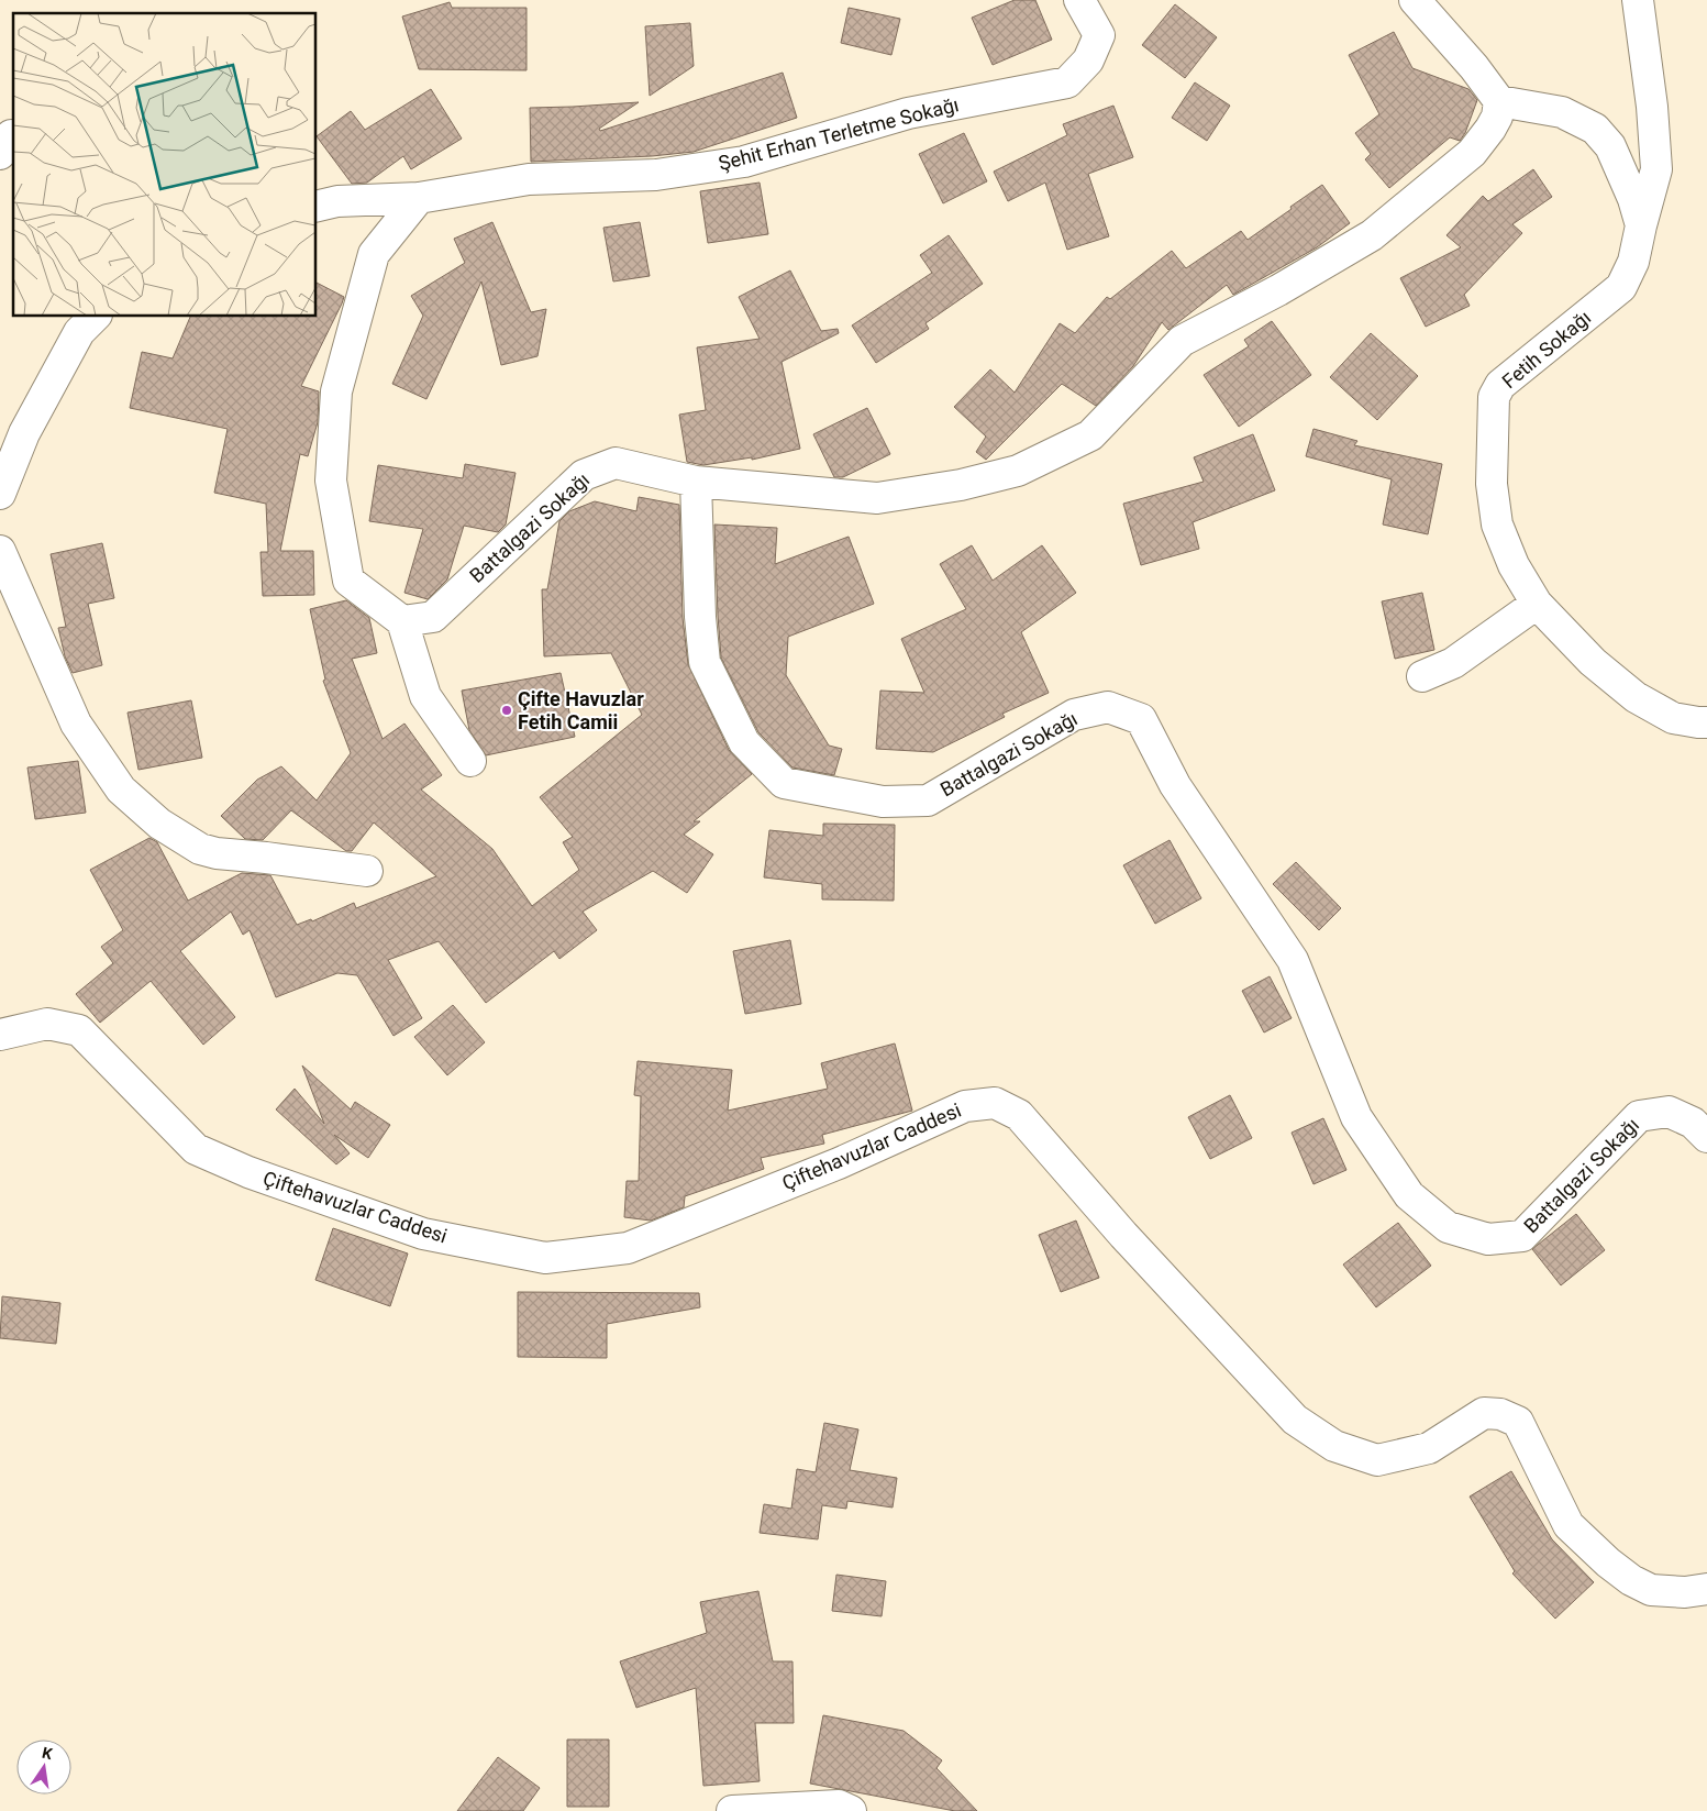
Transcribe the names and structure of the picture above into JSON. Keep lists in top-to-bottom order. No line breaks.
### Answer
{"streets":{"street":["Şehit Erhan Terletme Sokağı","Fetih Sokağı","Battalgazi Sokağı","Çiftehavuzlar Caddesi"]},"places":["Çifte Havuzlar Fetih Camii"],"north":"top"}
